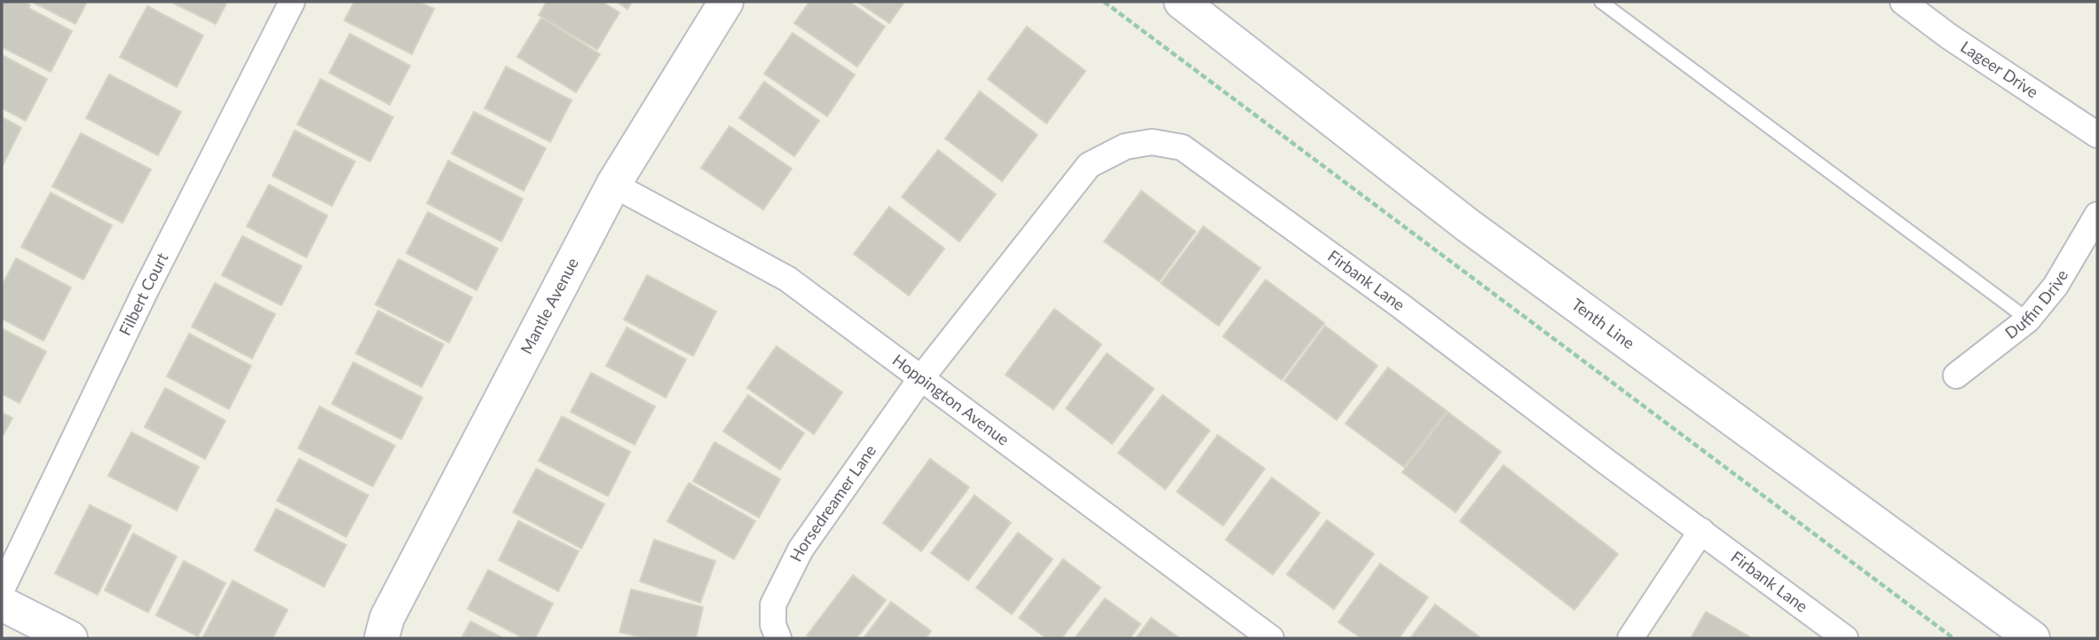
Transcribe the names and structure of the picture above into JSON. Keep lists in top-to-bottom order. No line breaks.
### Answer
{"streets":{"street":["Lageer Drive","Firbank Lane","Filbert Court","Duffin Drive","Mantle Avenue","Tenth Line","Hoppington Avenue","Horsedreamer Lane"]},"crossings":[["Firbank Lane","Hoppington Avenue"],["Firbank Lane","Horsedreamer Lane"],["Mantle Avenue","Hoppington Avenue"],["Hoppington Avenue","Horsedreamer Lane"]]}
